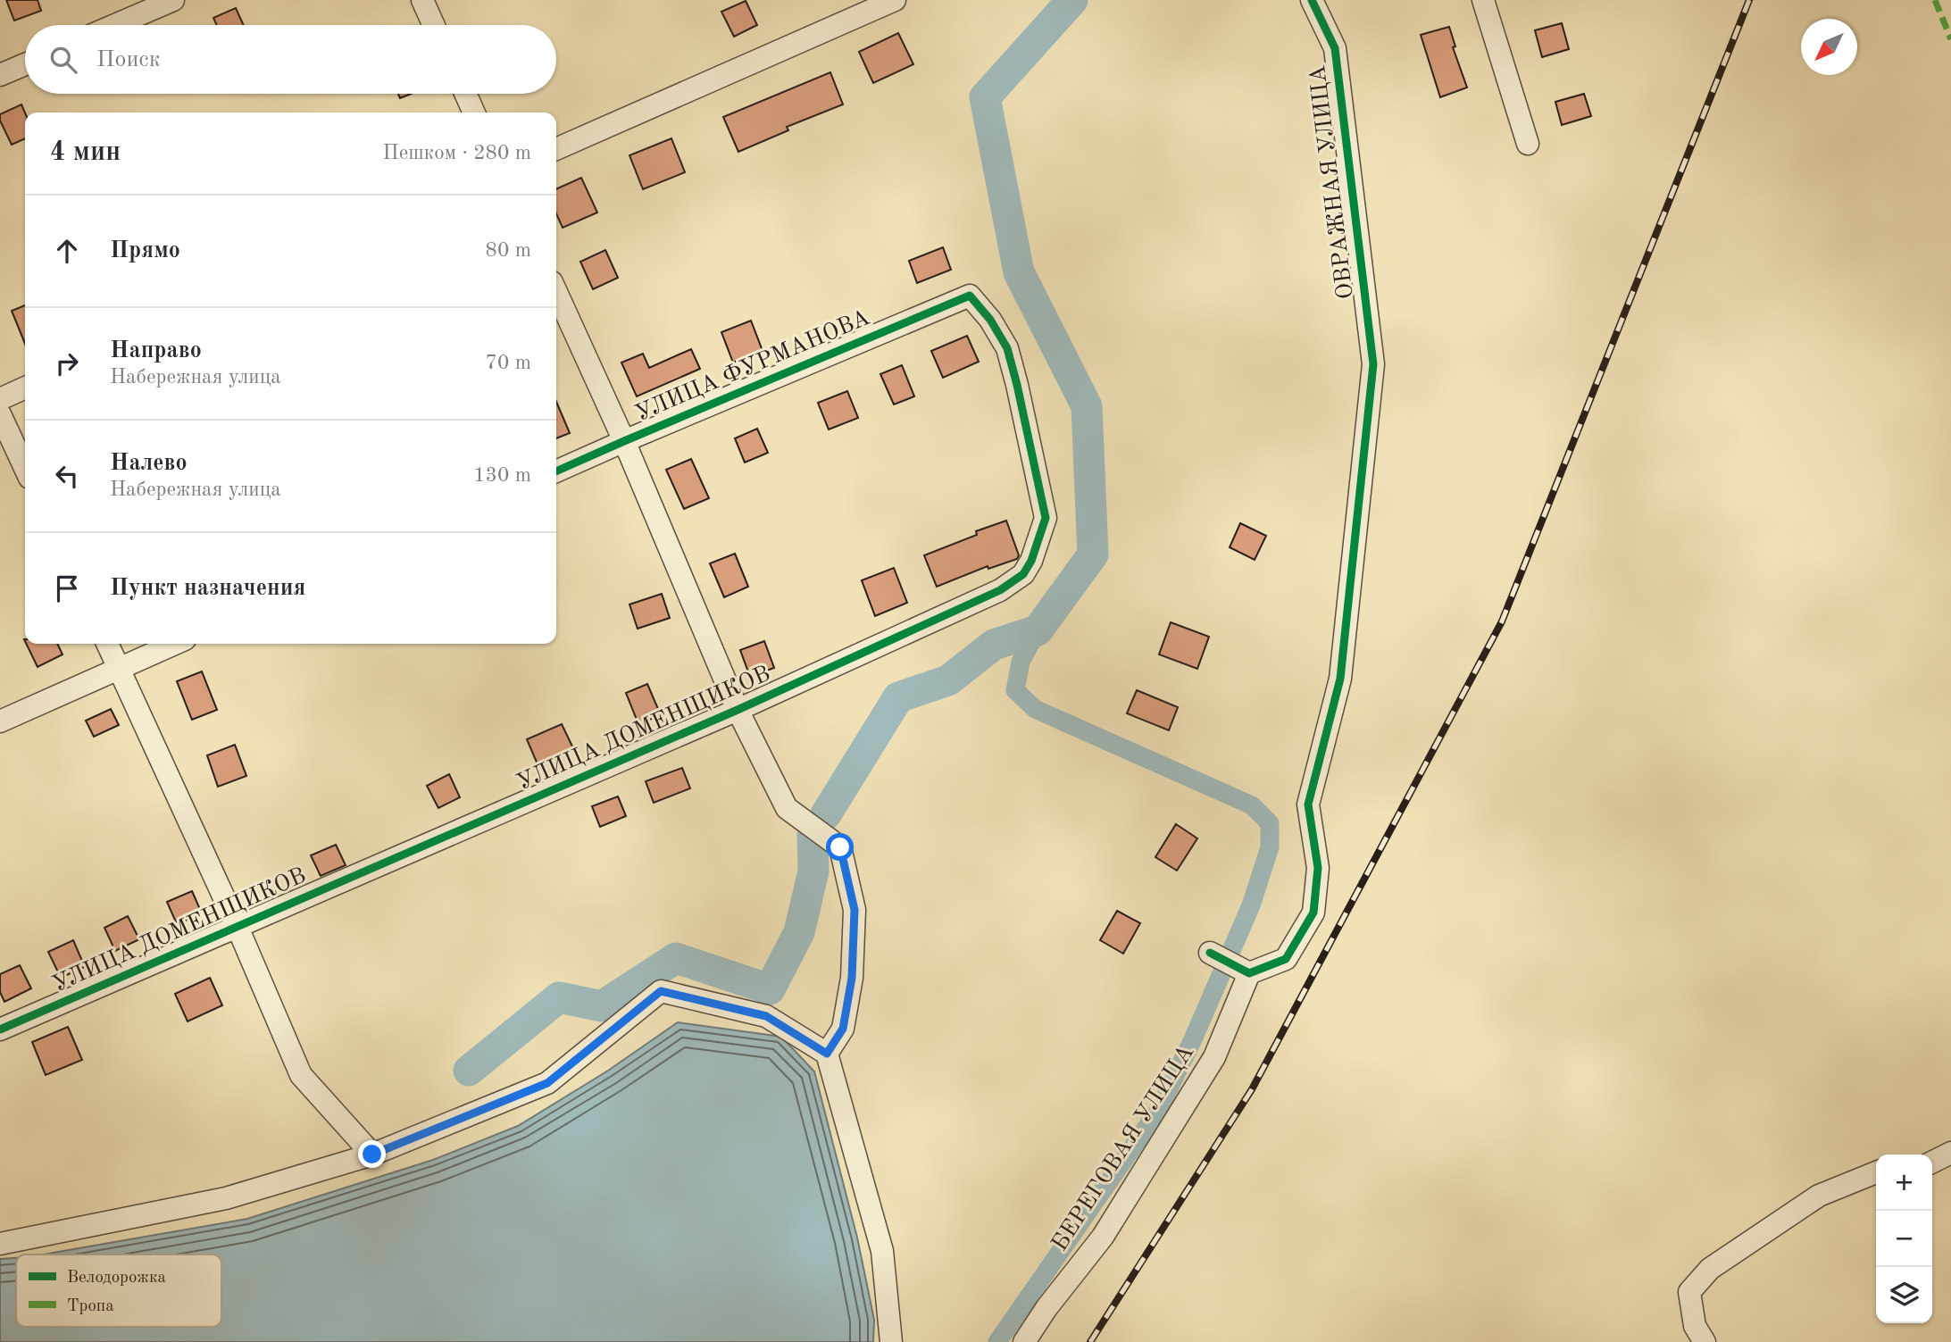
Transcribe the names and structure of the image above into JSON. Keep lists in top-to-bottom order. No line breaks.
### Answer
{"streets":{"street":["ОВРАЖНАЯ УЛИЦА","УЛИЦА ФУРМАНОВА","УЛИЦА ДОМЕНЩИКОВ","БЕРЕГОВАЯ УЛИЦА"]},"crossings":[["ОВРАЖНАЯ УЛИЦА","БЕРЕГОВАЯ УЛИЦА"],["УЛИЦА ФУРМАНОВА","УЛИЦА ДОМЕНЩИКОВ"]],"legend":["Велодорожка","Тропа"],"north":"bottom left","page":{"search":"Поиск","heading":["4 мин","Пешком · 280 m"],"list":[["Прямо","80 m"],["Направо","Набережная улица","70 m"],["Налево","Набережная улица","130 m"],"Пункт назначения"],"map_buttons":["+","−"]}}
